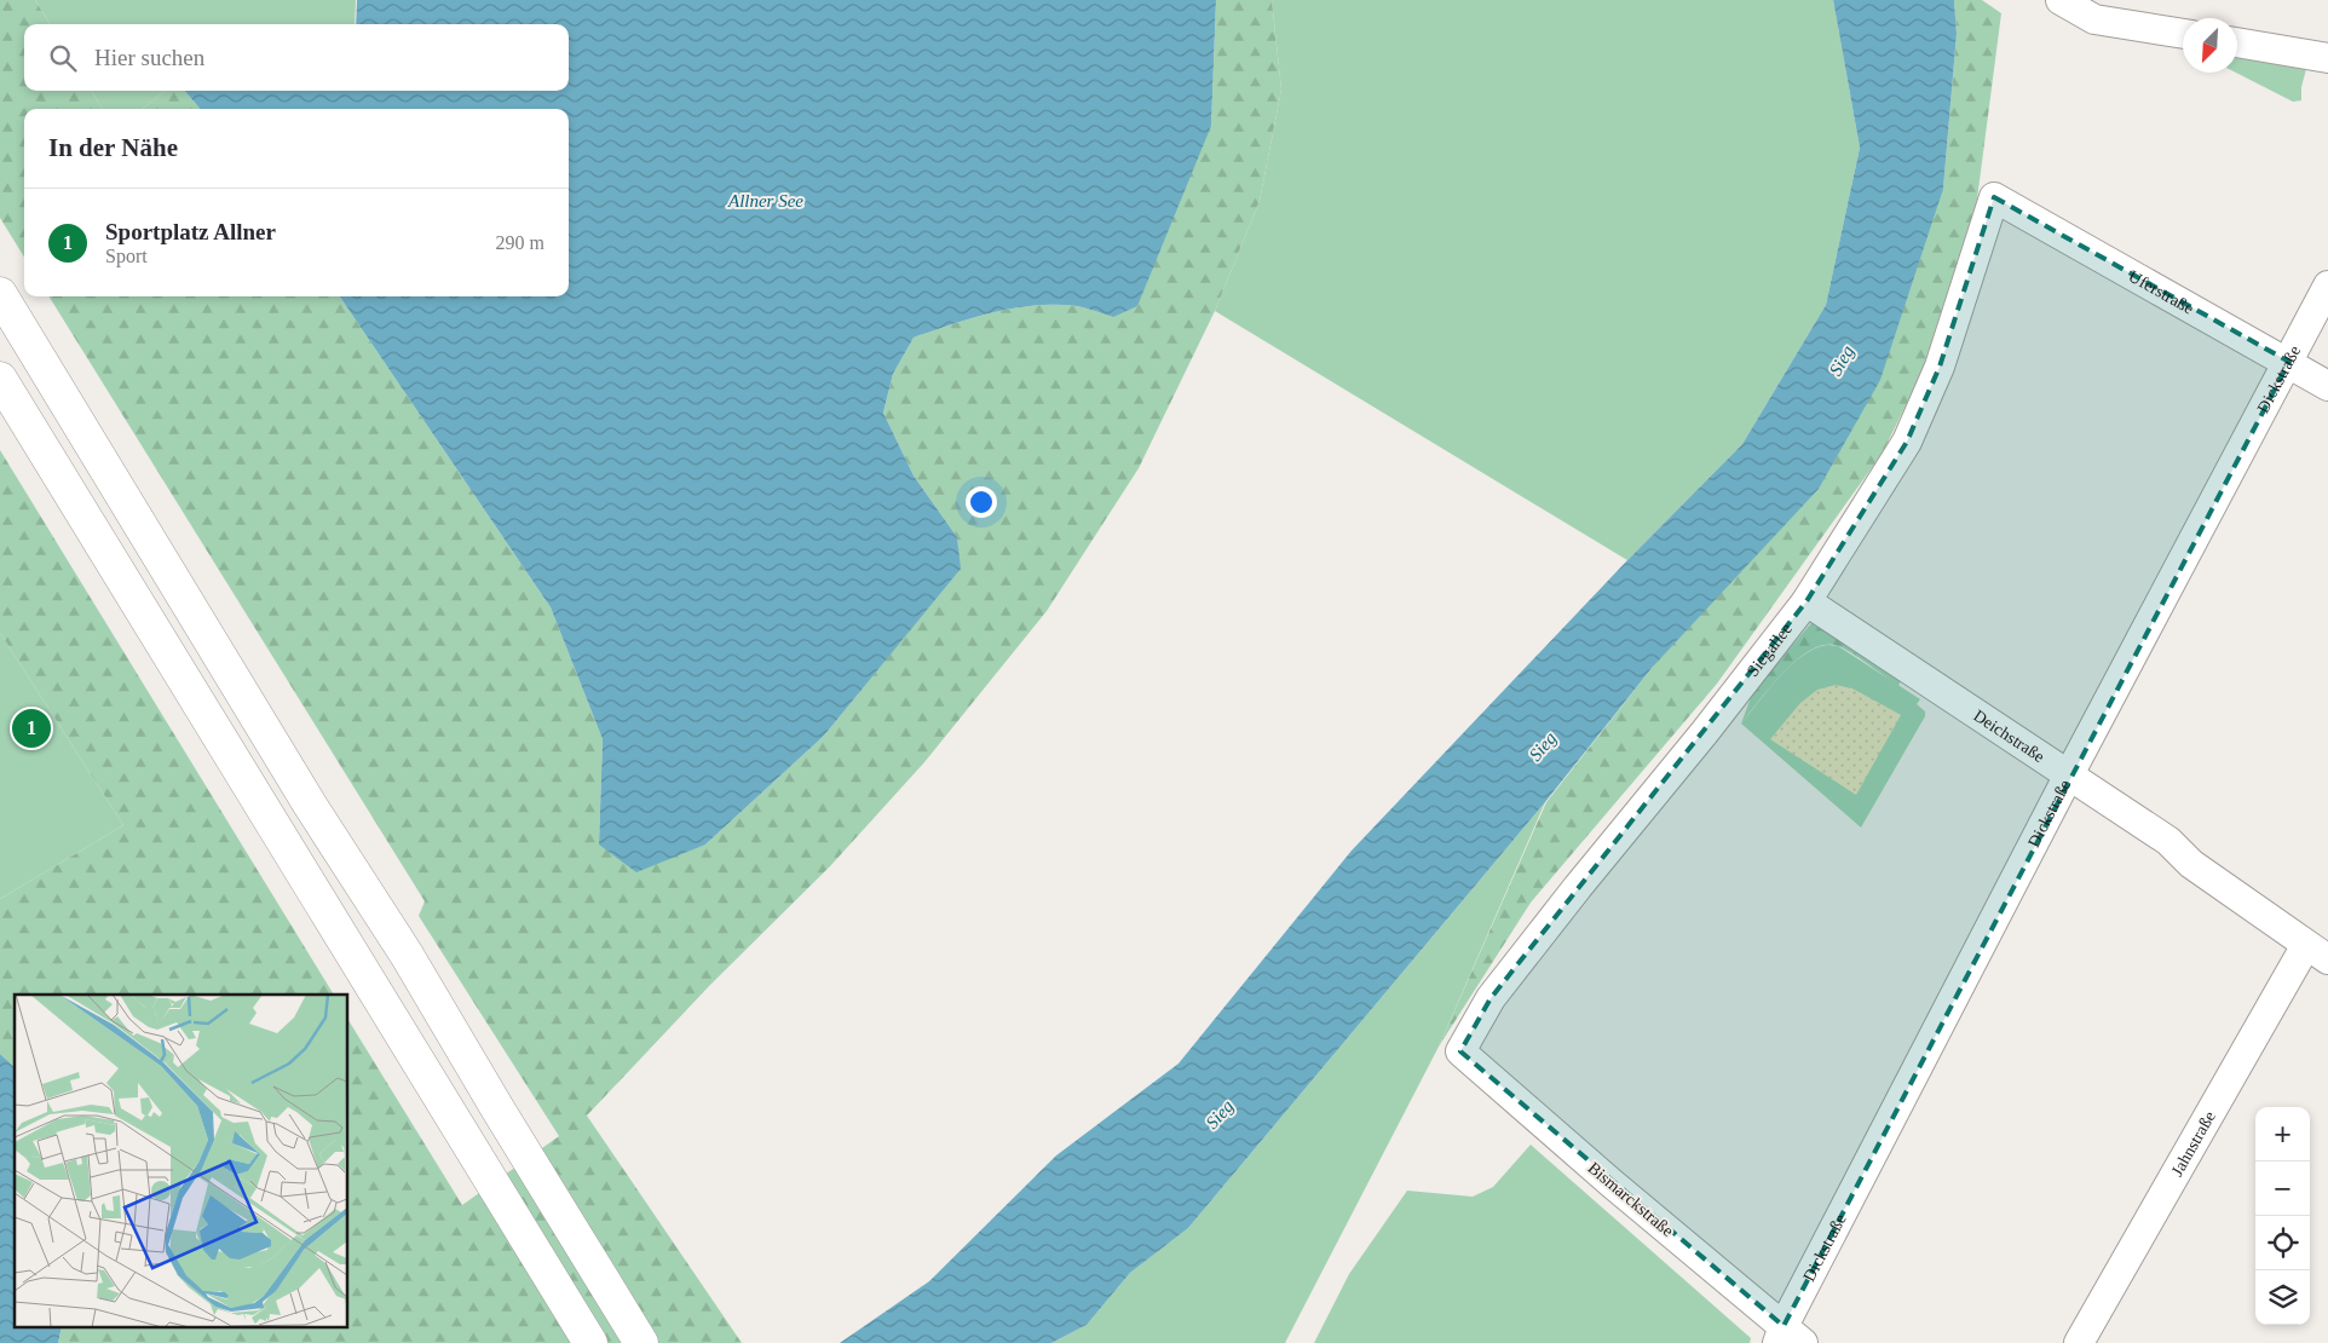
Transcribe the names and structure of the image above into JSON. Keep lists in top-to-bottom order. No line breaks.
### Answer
{"streets":{"street":["Uferstraße","Dickstraße","Siegallee","Deichstraße","Jahnstraße","Bismarckstraße"]},"crossings":[["Uferstraße","Dickstraße"],["Uferstraße","Siegallee"],["Dickstraße","Deichstraße"],["Dickstraße","Bismarckstraße"],["Siegallee","Deichstraße"],["Siegallee","Bismarckstraße"],["Deichstraße","Jahnstraße"]],"water":["Allner See","Sieg"],"north":"bottom left","page":{"search":"Hier suchen","heading":"In der Nähe","list":[{"mark":"1","name":"Sportplatz Allner","note":"Sport","value":"290 m"}],"pins":"1","map_buttons":["+","−"]}}
